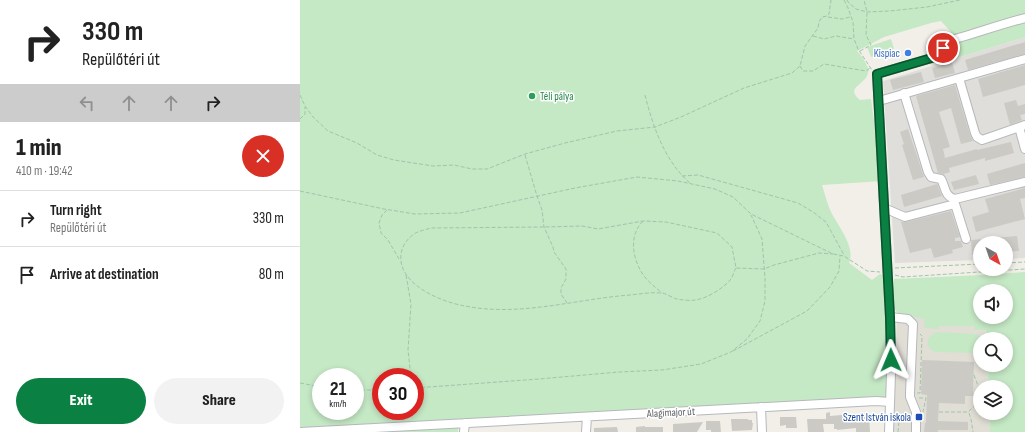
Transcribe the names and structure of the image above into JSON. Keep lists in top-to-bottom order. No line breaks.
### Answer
{"streets":{"street":["Alagimajor út"]},"places":{"other":["Kispiac","Téli pálya"],"transit":["Szent István iskola"]},"north":"bottom right","page":{"turn":["330 m","Repülőtéri út"],"heading":["1 min","410 m · 19:42"],"list":[{"name":"Turn right","note":"Repülőtéri út","value":"330 m"},{"name":"Arrive at destination","value":"80 m"}],"speed":"21 km/h","limit":"30","buttons":["Exit","Share"]}}
